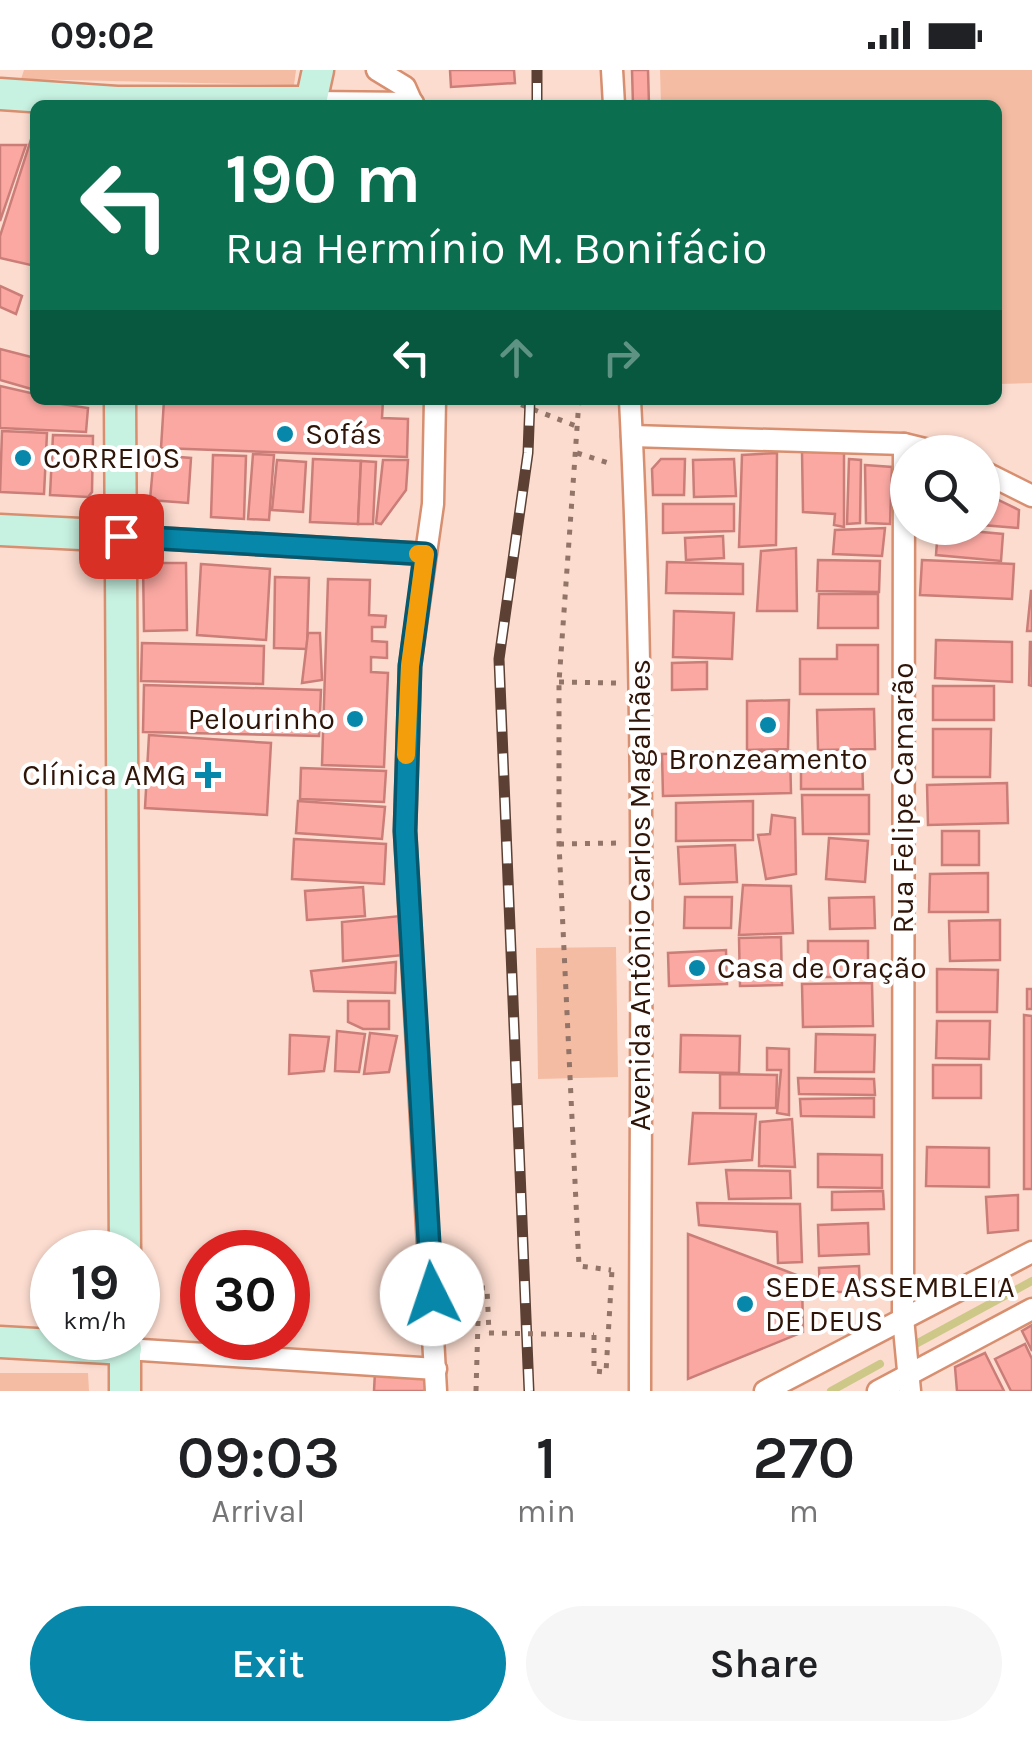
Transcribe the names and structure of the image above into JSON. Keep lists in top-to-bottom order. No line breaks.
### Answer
{"streets":{"street":["Rua Felipe Camarão","Avenida Antônio Carlos Magalhães"]},"places":{"other":["Sofás","CORREIOS","Pelourinho","Bronzeamento","Casa de Oração","SEDE ASSEMBLEIA DE DEUS"],"health":["Clínica AMG"]},"page":{"status":"09:02","turn":["190 m","Rua Hermínio M. Bonifácio"],"speed":"19 km/h","limit":"30","eta":["09:03","Arrival","1","min","270","m"],"buttons":["Exit","Share"]}}
